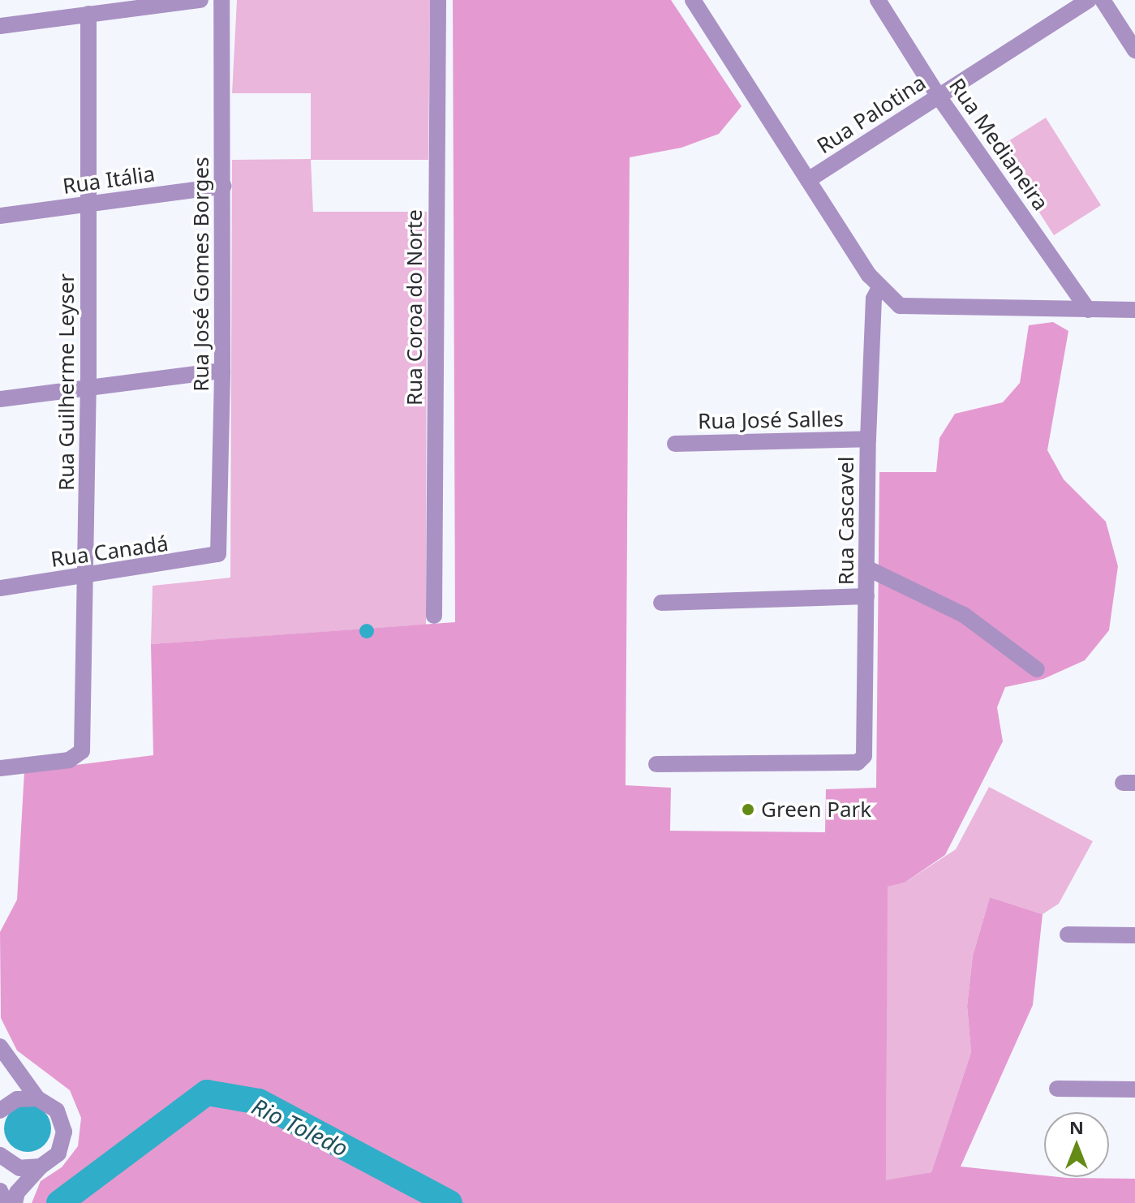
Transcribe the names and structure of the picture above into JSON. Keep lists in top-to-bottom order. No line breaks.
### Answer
{"streets":{"street":["Rua Palotina","Rua Medianeira","Rua Itália","Rua José Gomes Borges","Rua Coroa do Norte","Rua Guilherme Leyser","Rua José Salles","Rua Cascavel","Rua Canadá"]},"crossings":[["Rua Palotina","Rua Medianeira"],["Rua Itália","Rua José Gomes Borges"],["Rua Itália","Rua Guilherme Leyser"],["Rua José Gomes Borges","Rua Canadá"],["Rua Guilherme Leyser","Rua Canadá"],["Rua José Salles","Rua Cascavel"]],"water":["Rio Toledo"],"places":["Green Park"],"north":"top"}
